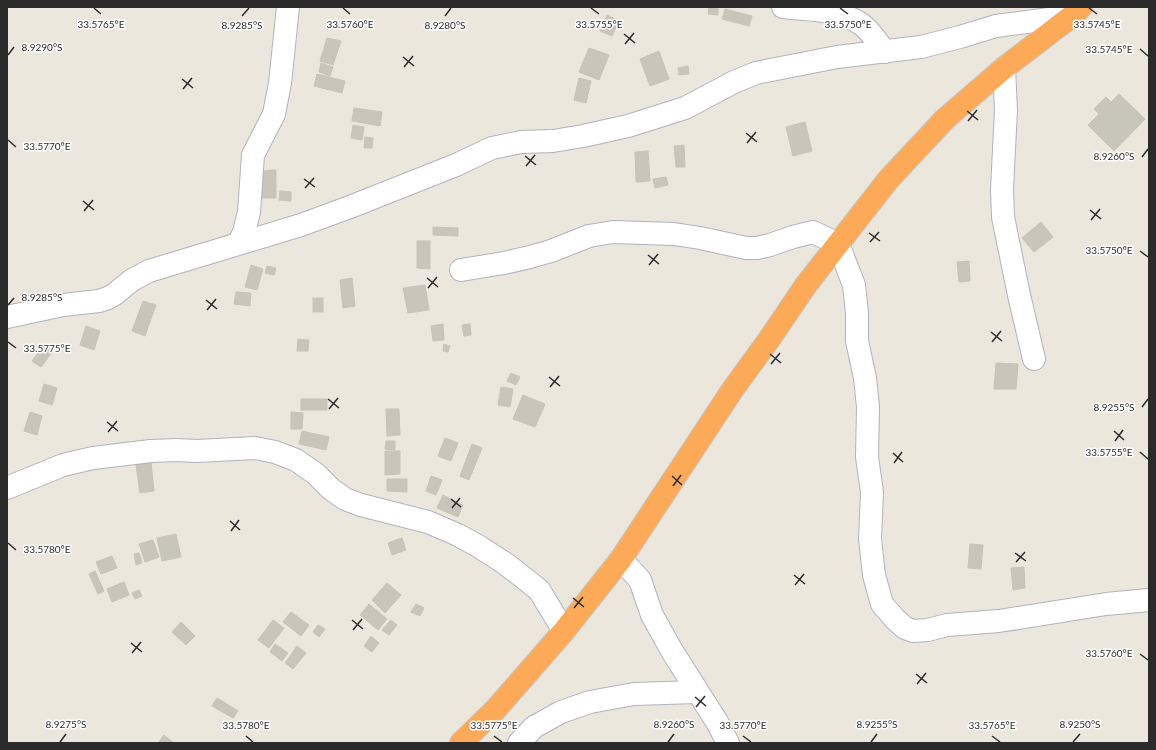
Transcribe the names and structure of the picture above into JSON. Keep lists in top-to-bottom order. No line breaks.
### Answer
{"coordinates":["33.5745°E","33.5760°E","33.5765°E","33.5755°E","33.5750°E","8.9285°S","8.9280°S","8.9290°S","33.5770°E","8.9260°S","33.5775°E","8.9255°S","33.5780°E","8.9275°S","8.9250°S"]}
